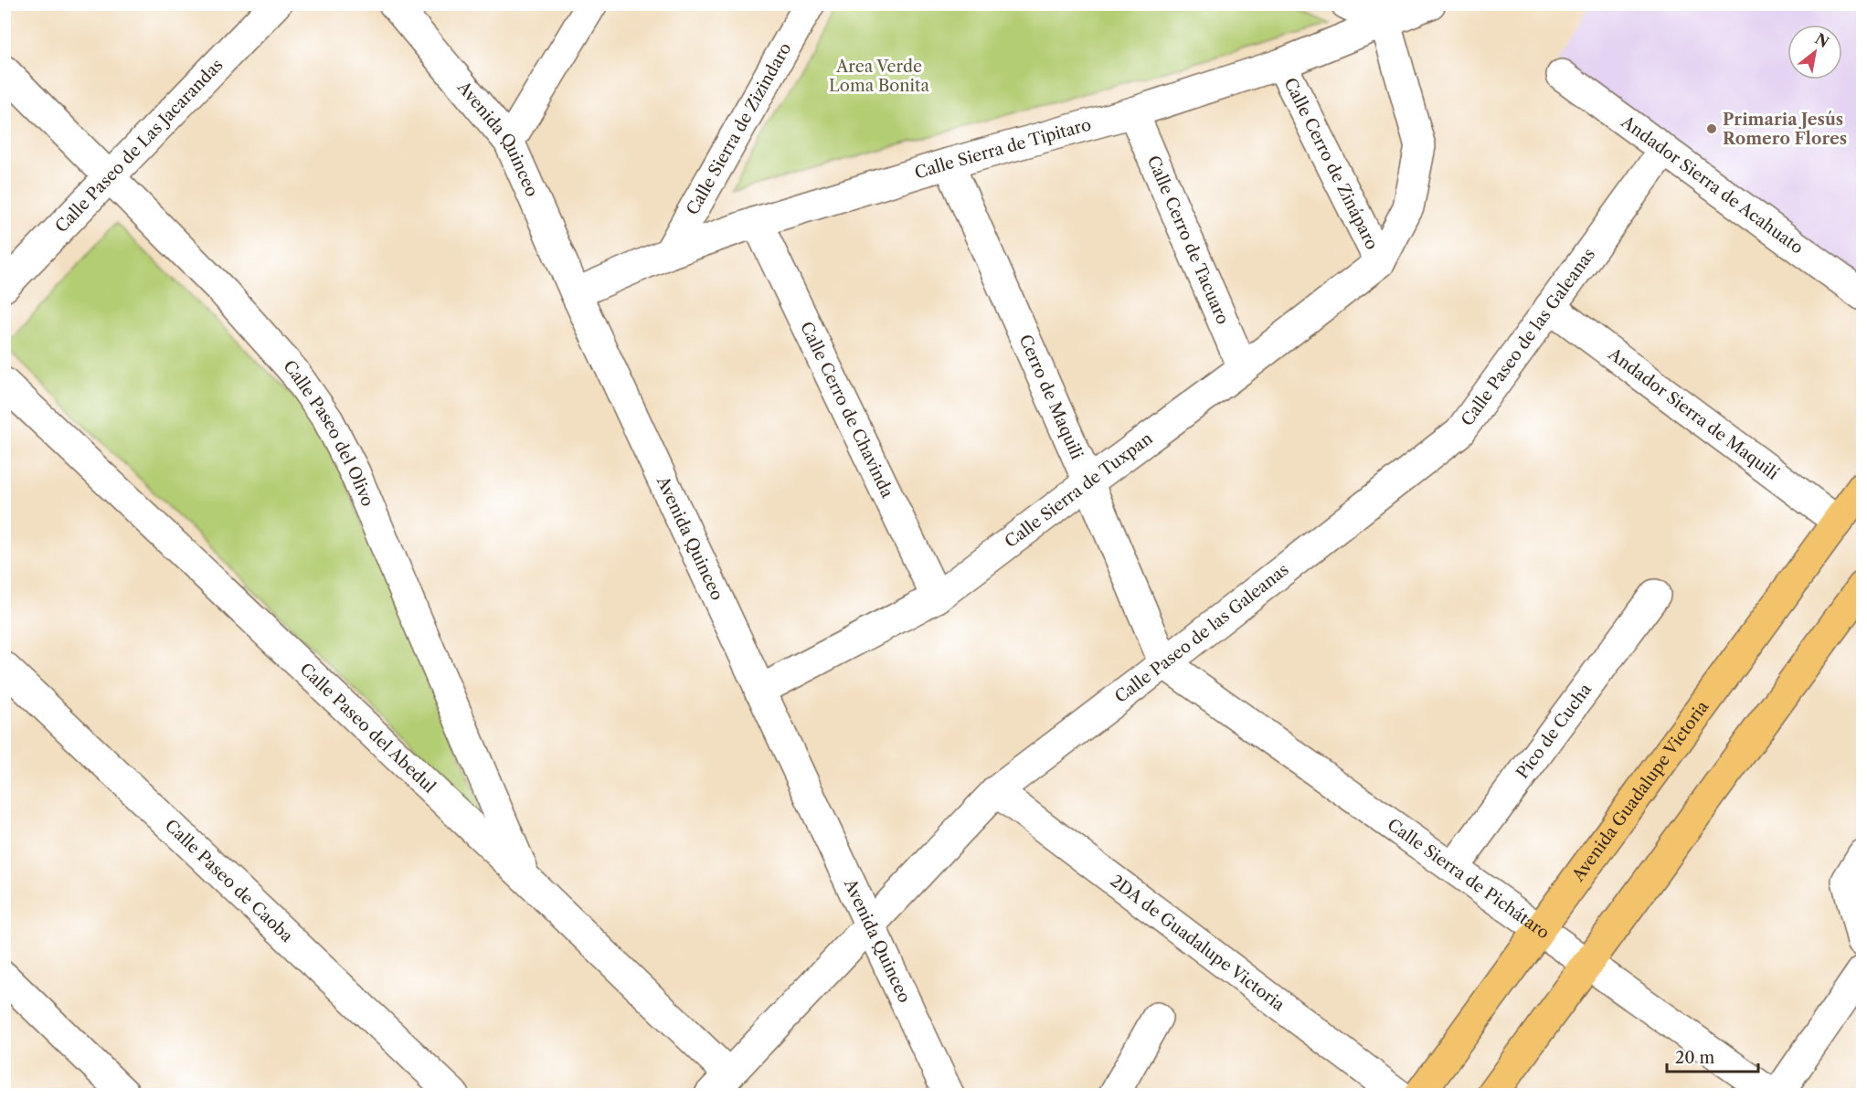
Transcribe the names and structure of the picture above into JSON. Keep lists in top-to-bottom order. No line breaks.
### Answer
{"streets":{"main road":["Avenida Guadalupe Victoria"],"street":["Calle Sierra de Zizindaro","Avenida Quinceo","Calle Paseo de Las Jacarandas","Calle Sierra de Tipitaro","Calle Cerro de Zináparo","Andador Sierra de Acahuato","Calle Cerro de Tacuaro","Calle Paseo de las Galeanas","Cerro de Maquili","Calle Cerro de Chavinda","Andador Sierra de Maquilí","Calle Paseo del Olivo","Calle Sierra de Tuxpan","Calle Paseo del Abedul","Pico de Cucha","Calle Sierra de Pichátaro","Calle Paseo de Caoba","2DA de Guadalupe Victoria"]},"crossings":[["Calle Sierra de Zizindaro","Calle Sierra de Tipitaro"],["Avenida Quinceo","Calle Sierra de Tipitaro"],["Avenida Quinceo","Calle Paseo de las Galeanas"],["Avenida Quinceo","Calle Sierra de Tuxpan"],["Calle Paseo de Las Jacarandas","Calle Paseo del Olivo"],["Calle Sierra de Tipitaro","Calle Cerro de Zináparo"],["Calle Sierra de Tipitaro","Calle Cerro de Tacuaro"],["Calle Sierra de Tipitaro","Cerro de Maquili"],["Calle Sierra de Tipitaro","Calle Cerro de Chavinda"],["Calle Cerro de Zináparo","Calle Sierra de Tuxpan"],["Andador Sierra de Acahuato","Calle Paseo de las Galeanas"],["Calle Cerro de Tacuaro","Calle Sierra de Tuxpan"],["Calle Paseo de las Galeanas","Cerro de Maquili"],["Calle Paseo de las Galeanas","Andador Sierra de Maquilí"],["Calle Paseo de las Galeanas","Calle Paseo del Abedul"],["Calle Paseo de las Galeanas","Calle Sierra de Pichátaro"],["Calle Paseo de las Galeanas","2DA de Guadalupe Victoria"],["Cerro de Maquili","Calle Sierra de Tuxpan"],["Cerro de Maquili","Calle Sierra de Pichátaro"],["Calle Cerro de Chavinda","Calle Sierra de Tuxpan"],["Andador Sierra de Maquilí","Avenida Guadalupe Victoria"],["Calle Paseo del Olivo","Calle Paseo del Abedul"],["Pico de Cucha","Calle Sierra de Pichátaro"],["Avenida Guadalupe Victoria","Calle Sierra de Pichátaro"]],"parks":["Area Verde Loma Bonita"],"places":["Primaria Jesús Romero Flores"],"scale_bar":"20 m","north":"top right"}
